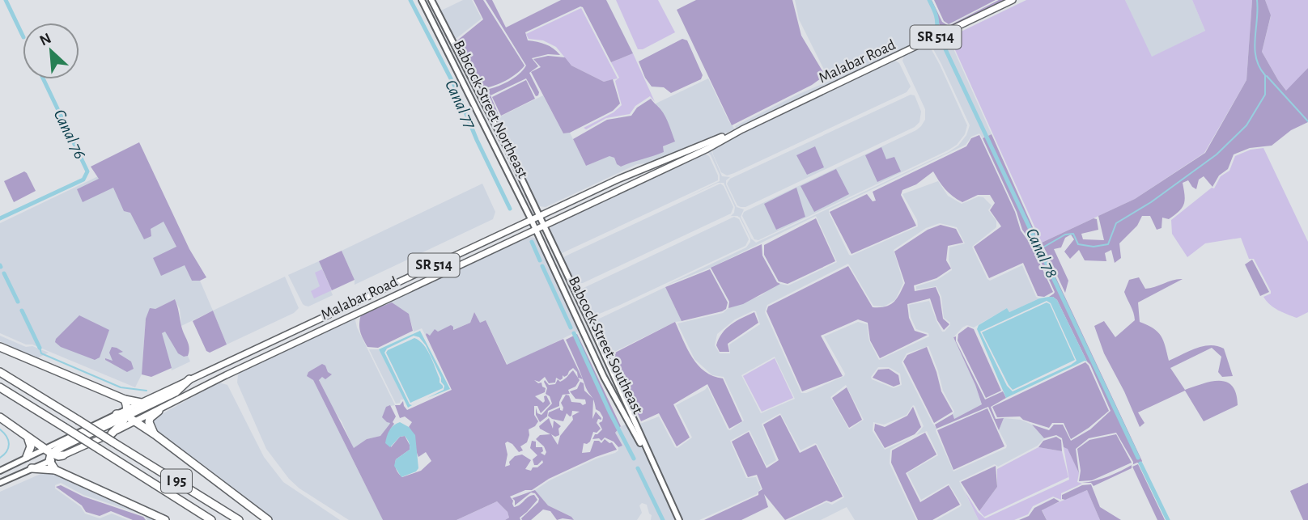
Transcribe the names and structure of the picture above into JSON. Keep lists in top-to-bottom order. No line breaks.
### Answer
{"streets":{"highway":["I 95"],"main road":["SR 514","Malabar Road","Babcock Street Northeast","Babcock Street Southeast"]},"crossings":[["Malabar Road","Babcock Street Northeast"],["Malabar Road","Babcock Street Southeast"],["Babcock Street Northeast","Babcock Street Southeast"]],"water":["Canal 77","Canal 76","Canal 78"],"north":"top left"}
